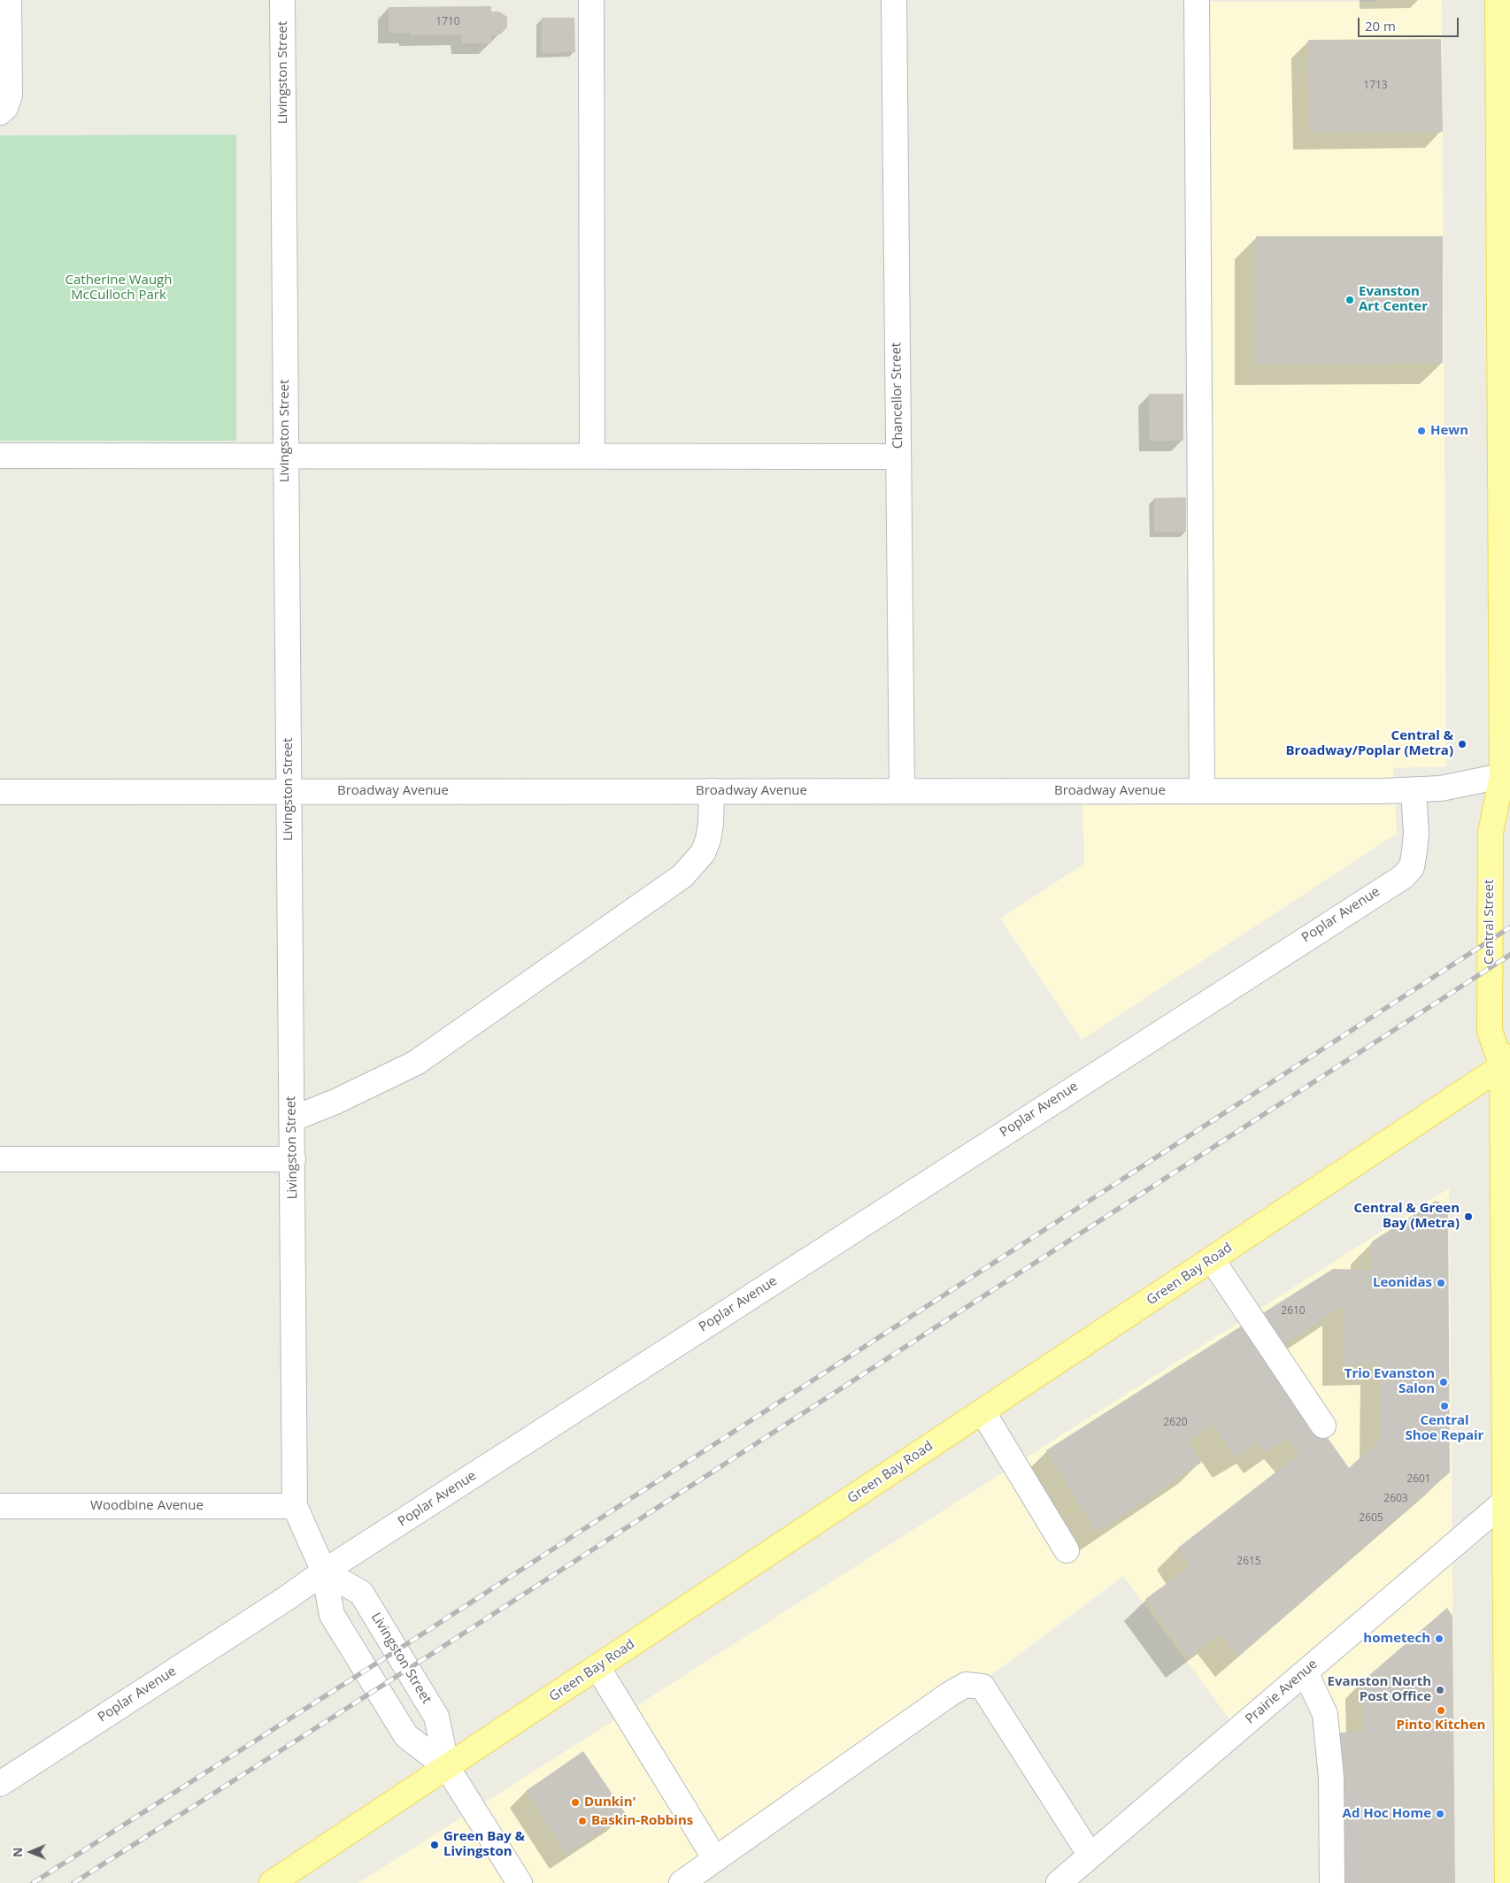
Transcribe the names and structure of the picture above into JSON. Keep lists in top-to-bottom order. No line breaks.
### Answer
{"streets":{"main road":["Central Street","Green Bay Road"],"street":["Livingston Street","Chancellor Street","Broadway Avenue","Poplar Avenue","Woodbine Avenue","Prairie Avenue"]},"crossings":[["Livingston Street","Broadway Avenue"],["Livingston Street","Poplar Avenue"],["Livingston Street","Green Bay Road"],["Livingston Street","Woodbine Avenue"],["Chancellor Street","Broadway Avenue"],["Broadway Avenue","Poplar Avenue"],["Broadway Avenue","Central Street"],["Central Street","Green Bay Road"],["Central Street","Prairie Avenue"]],"parks":["Catherine Waugh McCulloch Park"],"places":["Evanston Art Center","Hewn","Central & Broadway/Poplar (Metra)","Central & Green Bay (Metra)","Leonidas","Trio Evanston Salon","Central Shoe Repair","hometech","Evanston North Post Office","Pinto Kitchen","Dunkin'","Ad Hoc Home","Baskin-Robbins","Green Bay & Livingston"],"house_numbers":["1710","1713","2610","2620","2601","2603","2605","2615"],"scale_bar":"20 m","north":"left"}
